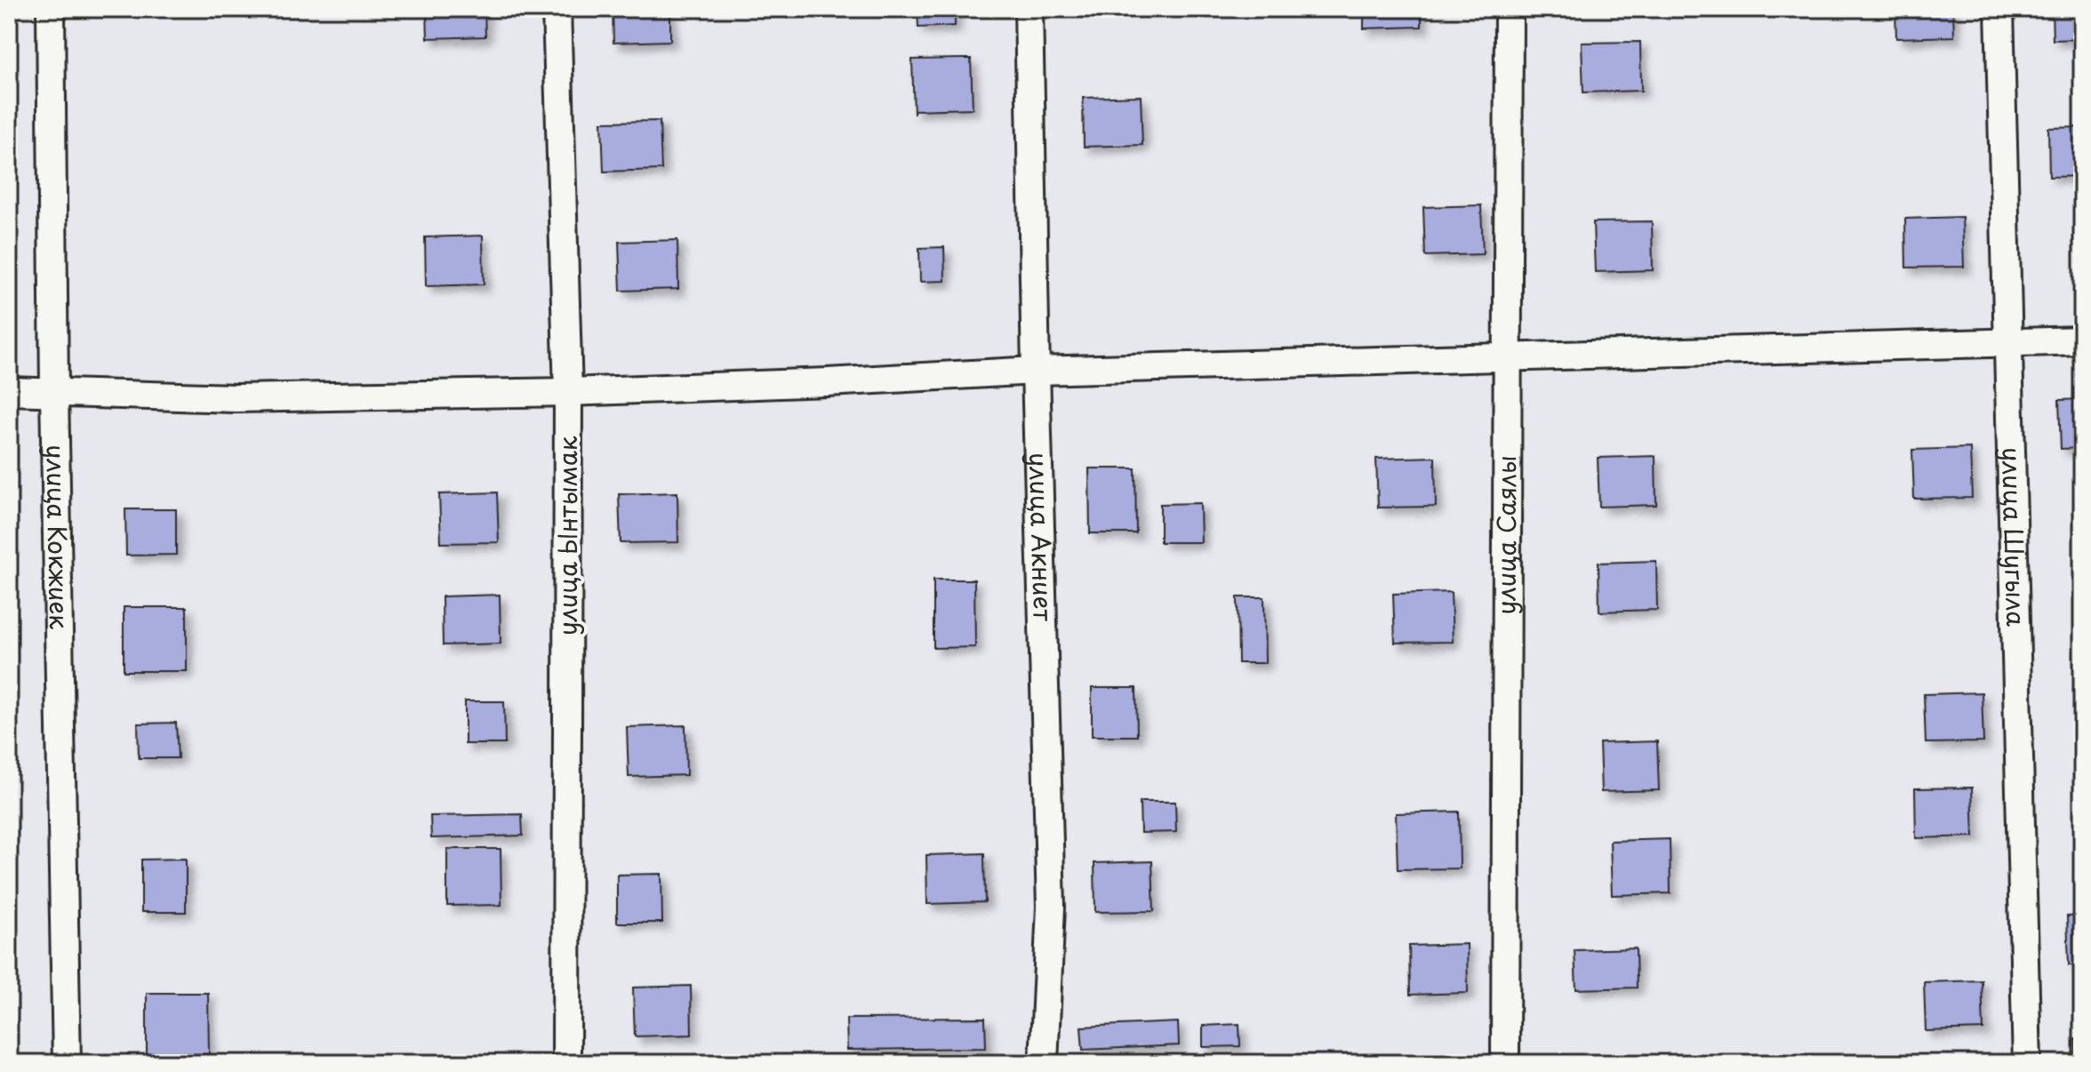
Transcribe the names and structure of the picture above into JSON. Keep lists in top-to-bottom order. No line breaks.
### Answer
{"streets":{"street":["улица Кокжиек","улица Ынтымак","улица Акниет","улица Саялы","улица Шугыла"]}}
